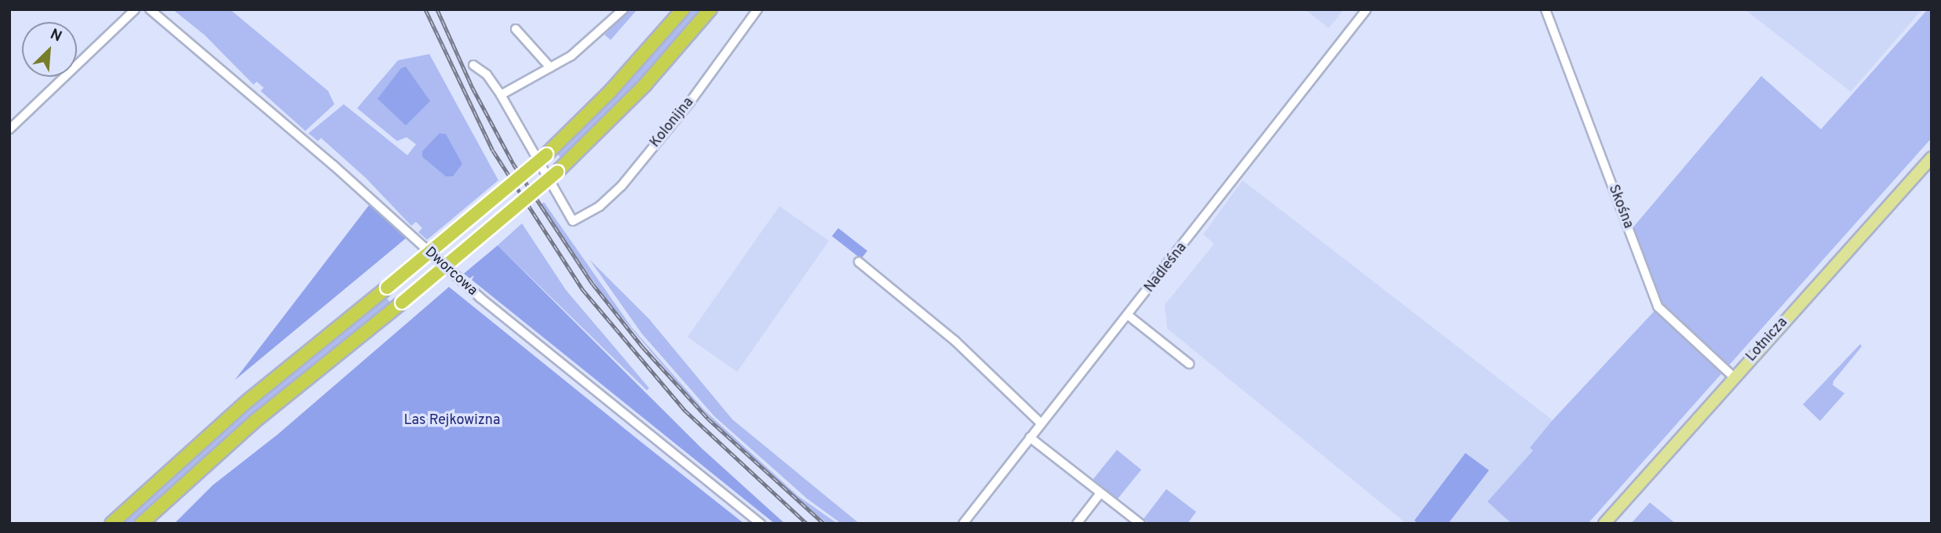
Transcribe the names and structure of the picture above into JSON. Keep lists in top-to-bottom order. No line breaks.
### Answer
{"streets":{"main road":["Lotnicza"],"street":["Kolonijna","Skośna","Nadleśna","Dworcowa"]},"crossings":[["Skośna","Lotnicza"]],"parks":["Las Rejkowizna"],"north":"top right"}
